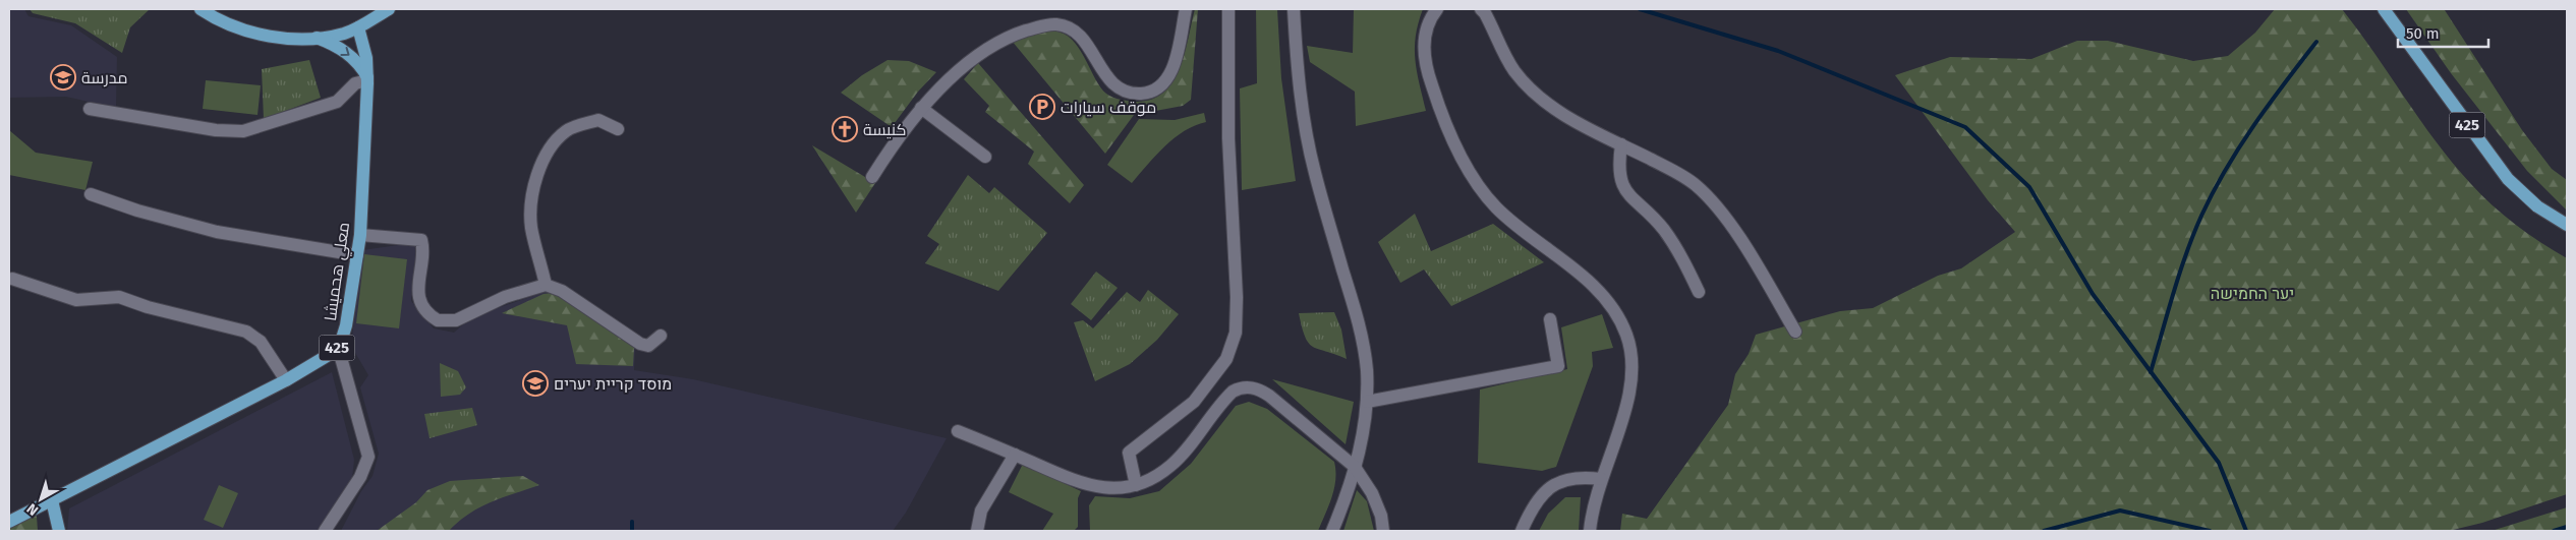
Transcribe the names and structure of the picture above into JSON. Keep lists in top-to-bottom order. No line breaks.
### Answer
{"streets":{"main road":["425","معلي هحميشا"]},"crossings":[["425","معلي هحميشا"]],"parks":["יער החמישה"],"places":{"school or university":["مدرسة","מוסד קריית יערים"],"parking":["موقف سيارات"],"church":["كنيسة"]},"scale_bar":"50 m","north":"bottom left"}
